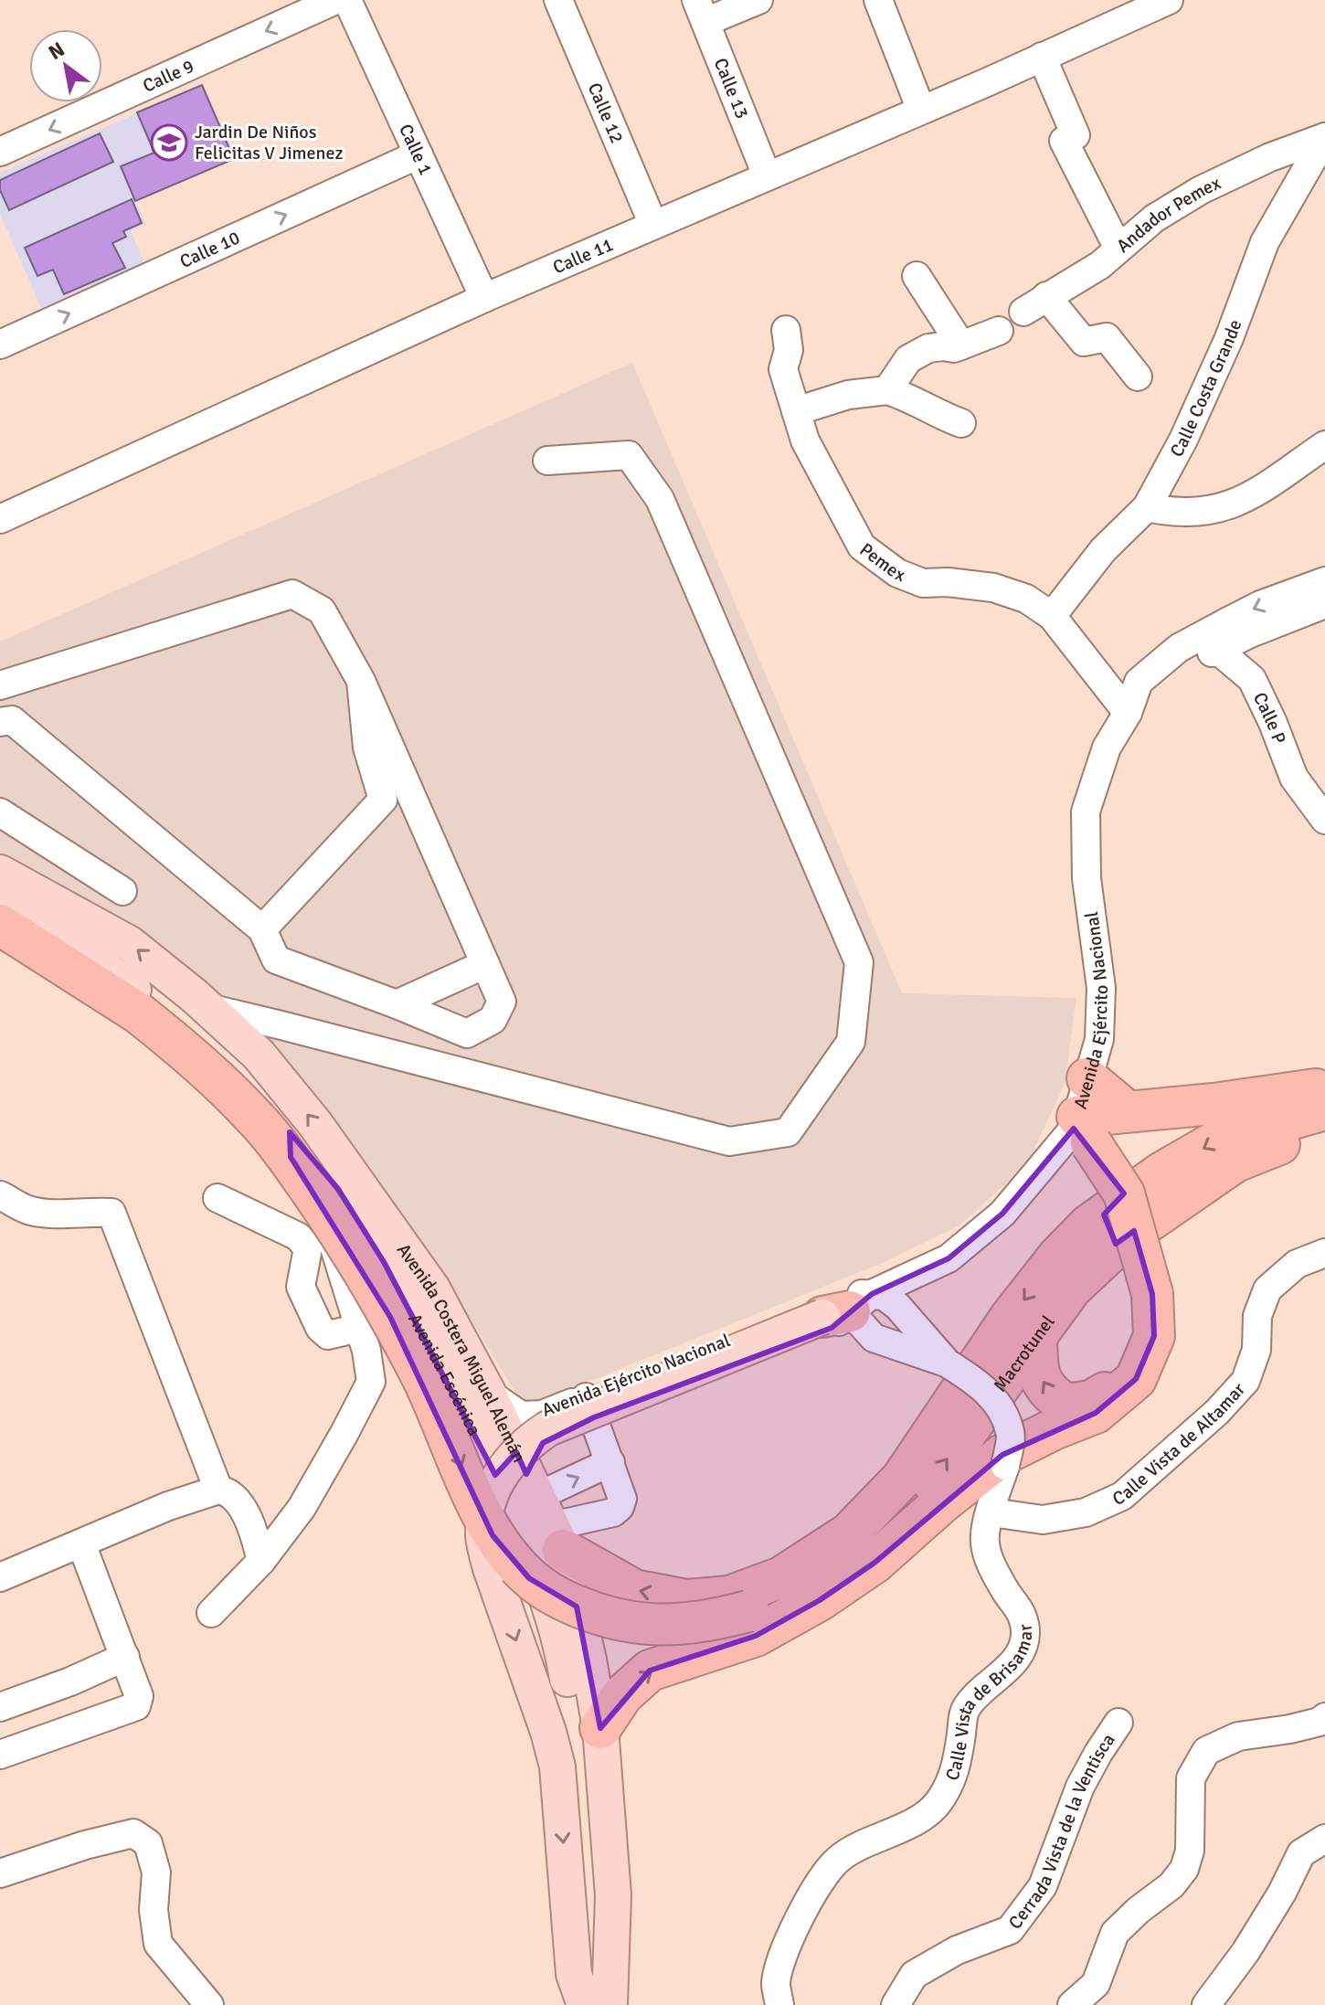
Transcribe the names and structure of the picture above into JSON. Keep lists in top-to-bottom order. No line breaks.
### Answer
{"streets":{"highway":["Macrotunel"],"main road":["Avenida Costera Miguel Alemán","Avenida Escénica"],"street":["Calle 9","Calle 13","Calle 12","Calle 1","Andador Pemex","Calle 10","Calle 11","Calle Costa Grande","Pemex","Calle P","Avenida Ejército Nacional","Calle Vista de Altamar","Calle Vista de Brisamar","Cerrada Vista de la Ventisca"]},"crossings":[["Calle 13","Calle 11"],["Calle 12","Calle 11"],["Calle 1","Calle 10"],["Calle 1","Calle 11"],["Andador Pemex","Calle Costa Grande"],["Calle Costa Grande","Pemex"],["Pemex","Avenida Ejército Nacional"],["Avenida Ejército Nacional","Avenida Costera Miguel Alemán"],["Avenida Ejército Nacional","Calle Vista de Brisamar"],["Calle Vista de Altamar","Calle Vista de Brisamar"]],"one_way":["Calle 9","Calle 10","Avenida Costera Miguel Alemán"],"places":{"school or university":["Jardin De Niños Felicitas V Jimenez"]},"north":"top left"}
